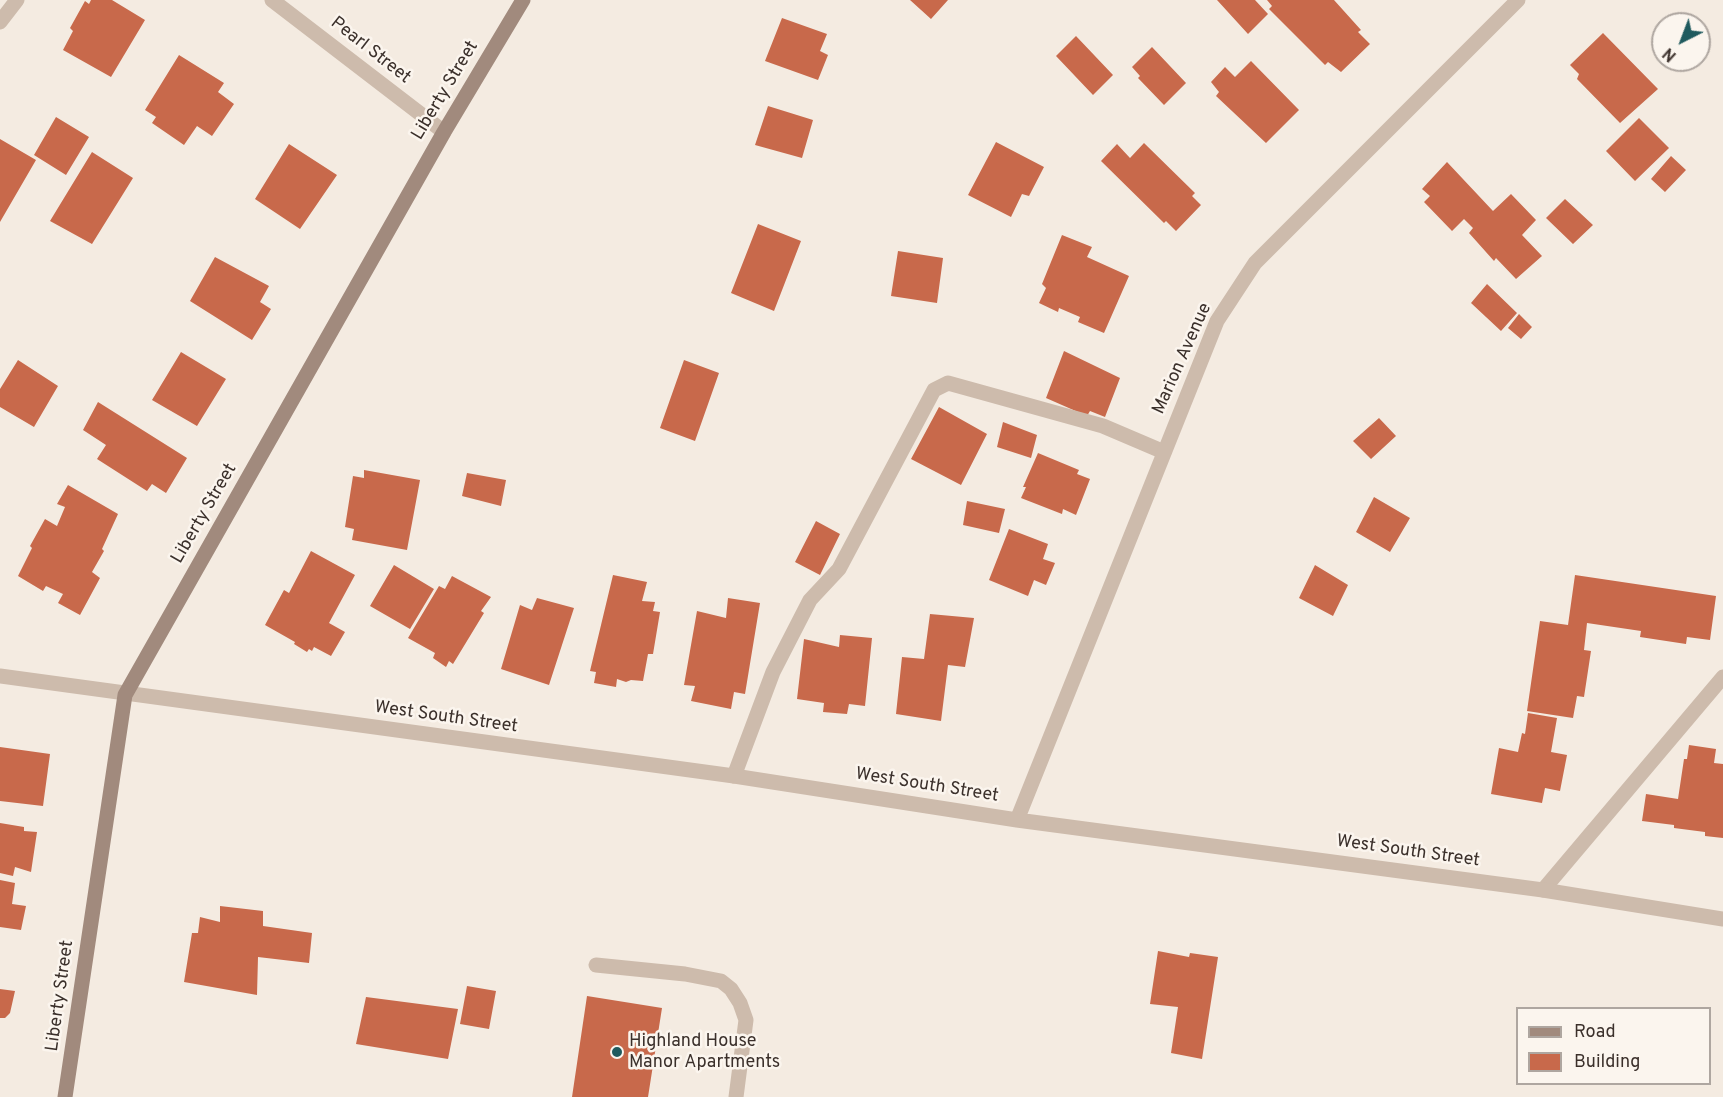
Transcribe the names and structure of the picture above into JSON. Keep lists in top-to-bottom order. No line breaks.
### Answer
{"streets":{"street":["Pearl Street","Liberty Street","Marion Avenue","West South Street"]},"crossings":[["Pearl Street","Liberty Street"],["Liberty Street","West South Street"],["Marion Avenue","West South Street"]],"places":["Highland House Manor Apartments"],"legend":["Road","Building"],"north":"bottom left"}
